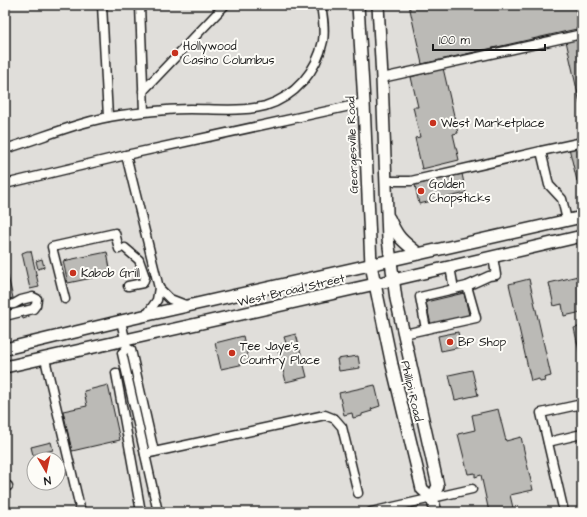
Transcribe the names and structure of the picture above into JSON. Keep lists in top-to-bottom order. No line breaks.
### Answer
{"streets":{"main road":["Georgesville Road","West Broad Street","Phillipi Road"]},"crossings":[["Georgesville Road","West Broad Street"],["Georgesville Road","Phillipi Road"],["West Broad Street","Phillipi Road"]],"places":["Hollywood Casino Columbus","West Marketplace","Golden Chopsticks","Kabob Grill","BP Shop","Tee Jaye's Country Place"],"scale_bar":"100 m","north":"bottom"}
